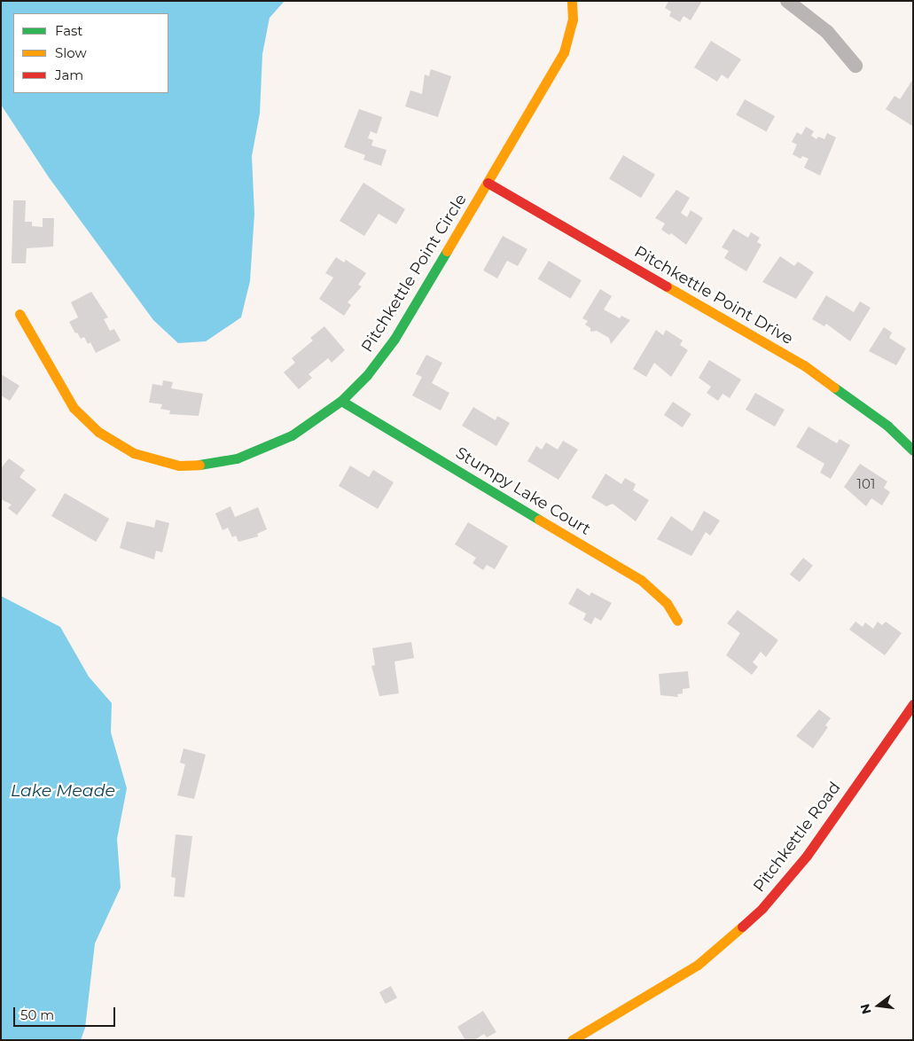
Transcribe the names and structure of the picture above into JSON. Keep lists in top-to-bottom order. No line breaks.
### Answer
{"streets":{"street":["Pitchkettle Point Circle","Pitchkettle Point Drive","Stumpy Lake Court","Pitchkettle Road"]},"crossings":[["Pitchkettle Point Circle","Pitchkettle Point Drive"],["Pitchkettle Point Circle","Stumpy Lake Court"]],"water":["Lake Meade"],"house_numbers":["101"],"legend":["Fast","Slow","Jam"],"scale_bar":"50 m","north":"left"}
